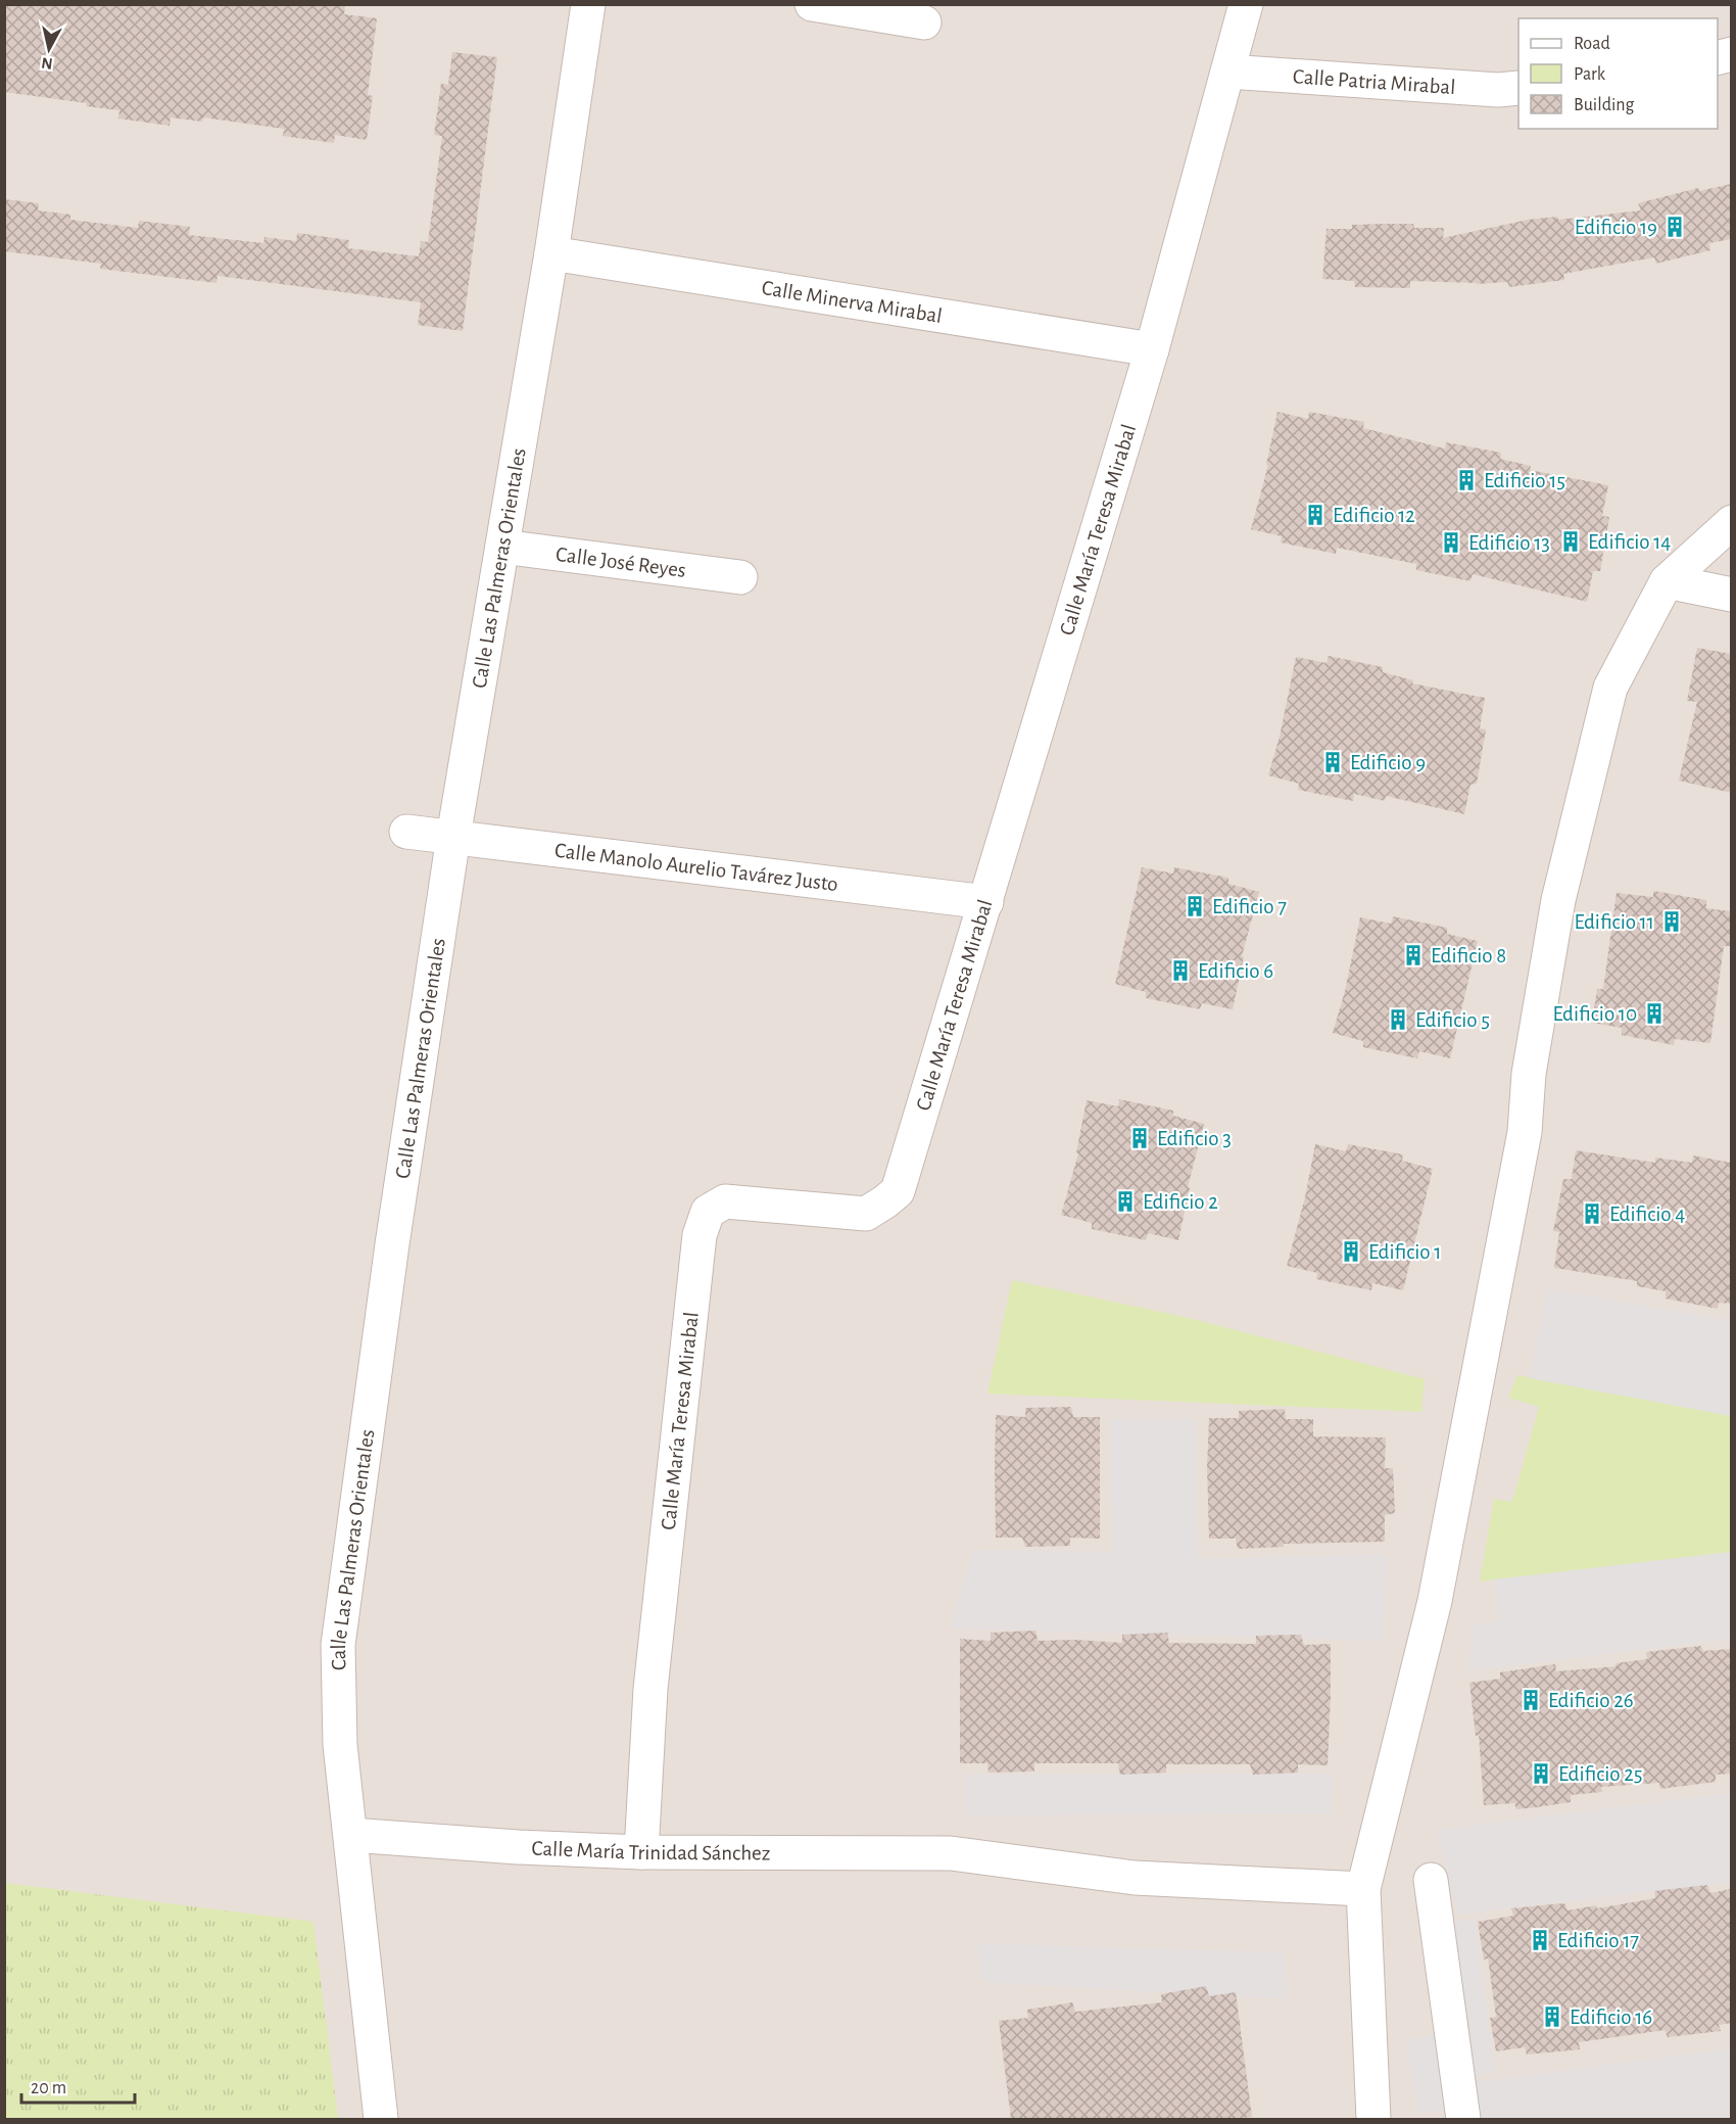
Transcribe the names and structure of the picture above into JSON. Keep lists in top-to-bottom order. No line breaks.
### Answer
{"streets":{"street":["Calle Patria Mirabal","Calle Minerva Mirabal","Calle María Teresa Mirabal","Calle José Reyes","Calle Las Palmeras Orientales","Calle Manolo Aurelio Tavárez Justo","Calle María Trinidad Sánchez"]},"crossings":[["Calle Patria Mirabal","Calle María Teresa Mirabal"],["Calle Minerva Mirabal","Calle María Teresa Mirabal"],["Calle Minerva Mirabal","Calle Las Palmeras Orientales"],["Calle María Teresa Mirabal","Calle Manolo Aurelio Tavárez Justo"],["Calle María Teresa Mirabal","Calle María Trinidad Sánchez"],["Calle José Reyes","Calle Las Palmeras Orientales"],["Calle Las Palmeras Orientales","Calle Manolo Aurelio Tavárez Justo"],["Calle Las Palmeras Orientales","Calle María Trinidad Sánchez"]],"places":{"building":["Edificio 19","Edificio 15","Edificio 12","Edificio 14","Edificio 13","Edificio 9","Edificio 7","Edificio 11","Edificio 8","Edificio 6","Edificio 10","Edificio 5","Edificio 3","Edificio 2","Edificio 4","Edificio 1","Edificio 26","Edificio 25","Edificio 17","Edificio 16"]},"legend":["Road","Park","Building"],"scale_bar":"20 m","north":"bottom"}
